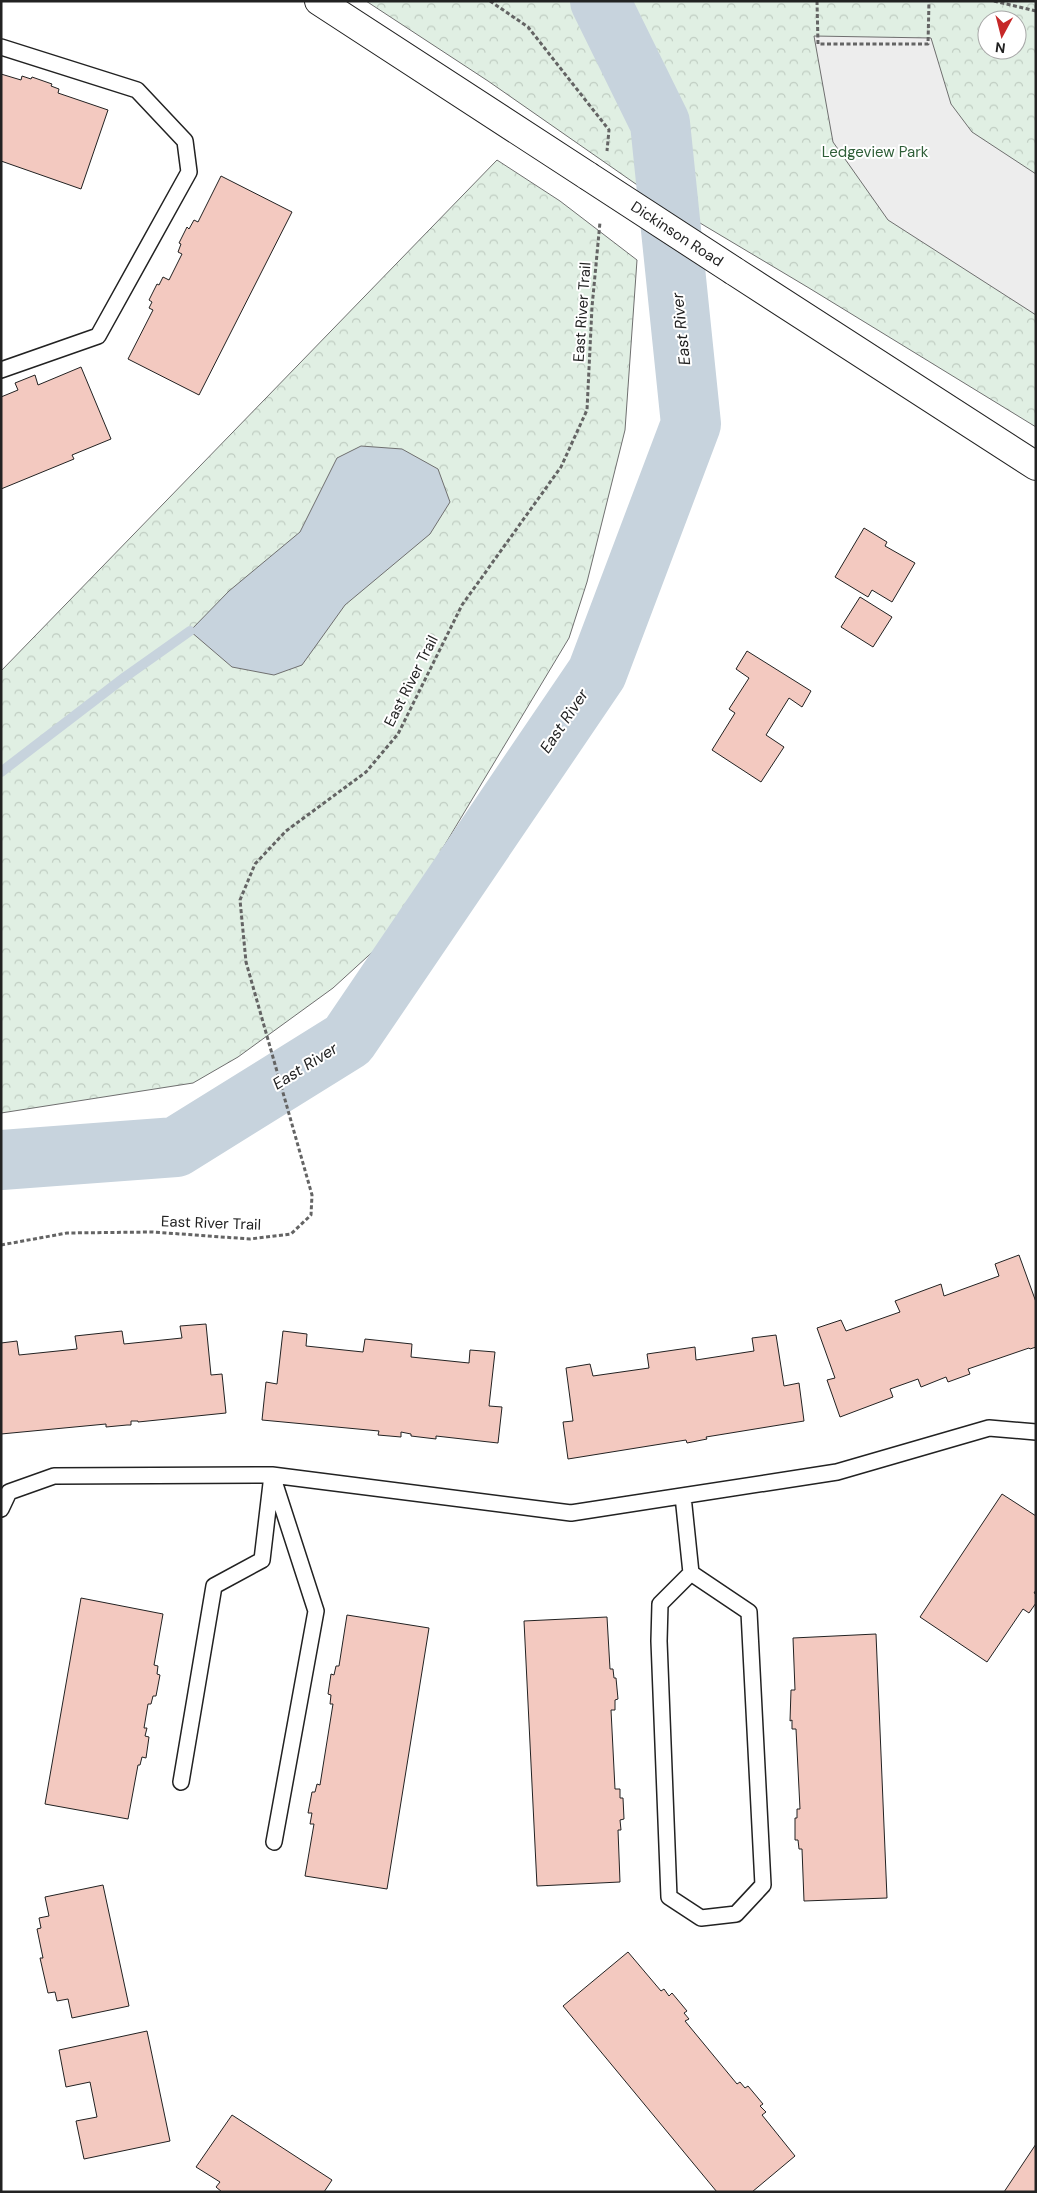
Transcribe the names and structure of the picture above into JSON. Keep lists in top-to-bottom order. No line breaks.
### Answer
{"streets":{"street":["Dickinson Road"],"path":["East River Trail"]},"water":["East River"],"parks":["Ledgeview Park"],"north":"bottom"}
